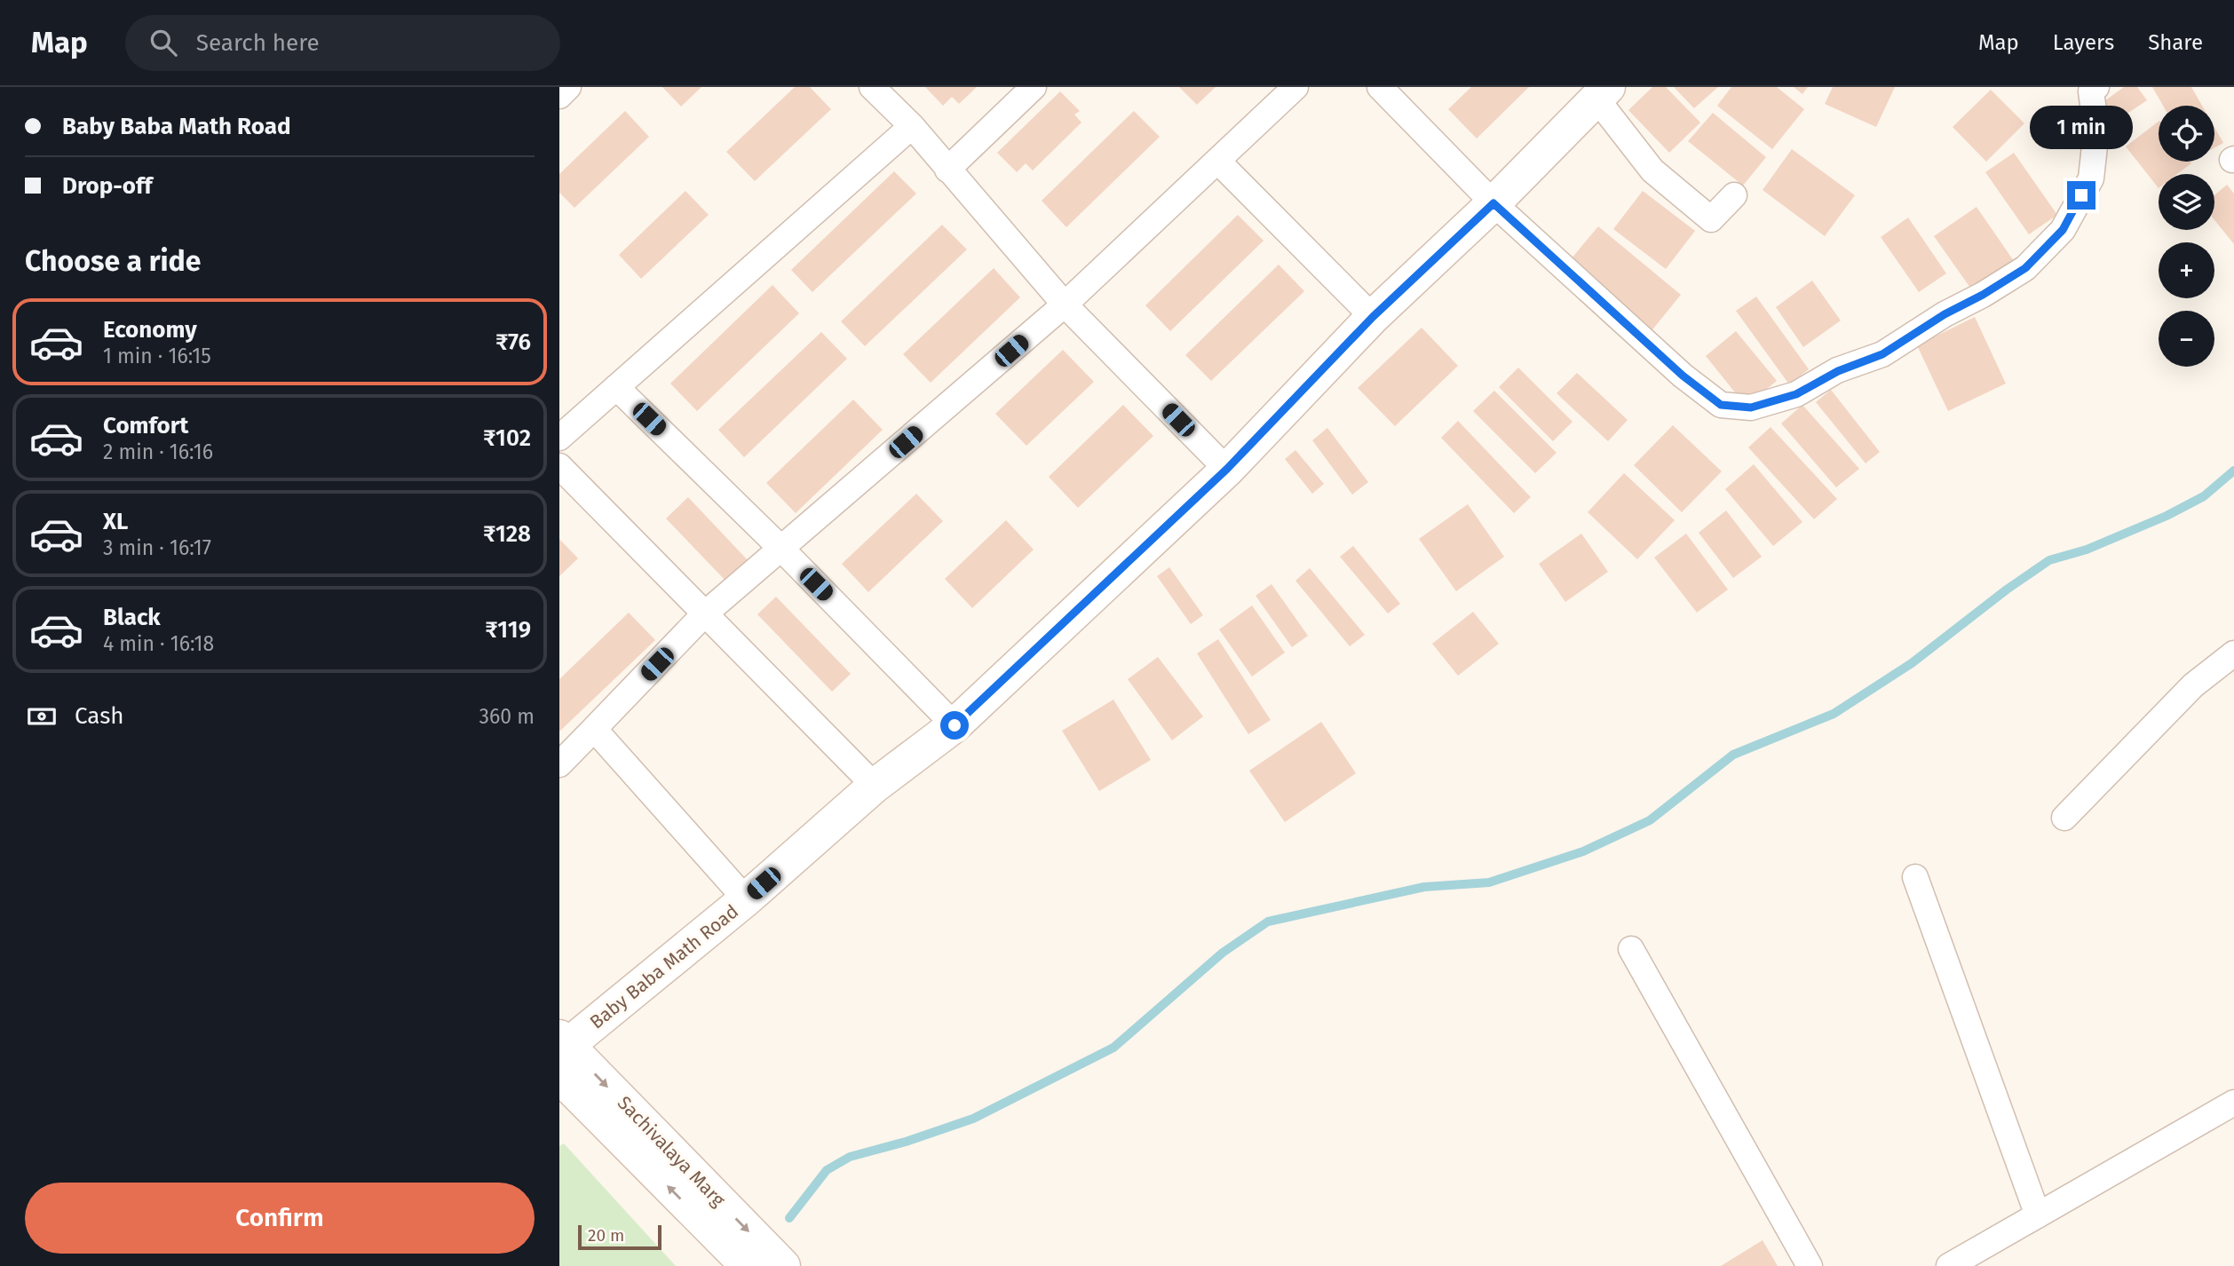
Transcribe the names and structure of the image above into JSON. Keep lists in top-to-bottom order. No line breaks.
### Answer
{"streets":{"street":["Baby Baba Math Road","Sachivalaya Marg"]},"crossings":[["Baby Baba Math Road","Sachivalaya Marg"]],"scale_bar":"20 m","page":{"header":"Map","search":"Search here","nav":["Map","Layers","Share"],"banner":["Baby Baba Math Road","Drop-off"],"map_buttons":["+","−"],"bubble":"1 min","heading":"Choose a ride","list":[{"name":"Economy","note":"1 min · 16:15","value":"₹76"},{"name":"Comfort","note":"2 min · 16:16","value":"₹102"},{"name":"XL","note":"3 min · 16:17","value":"₹128"},{"name":"Black","note":"4 min · 16:18","value":"₹119"}],"pay":["Cash","360 m"],"buttons":"Confirm","scale":"20 m"}}
